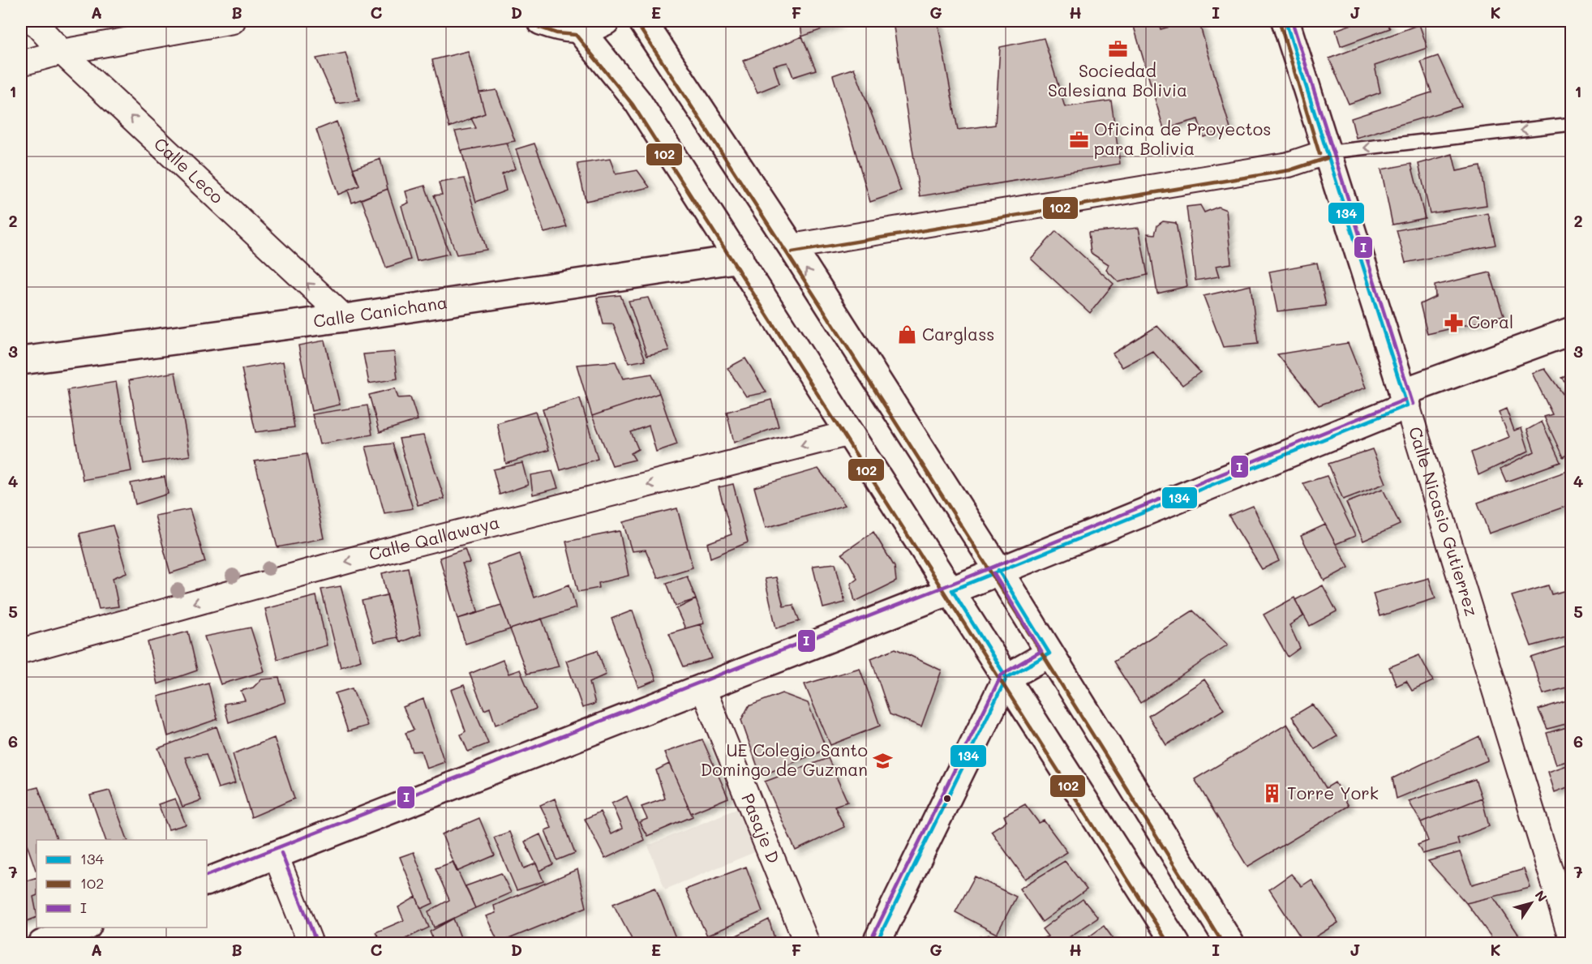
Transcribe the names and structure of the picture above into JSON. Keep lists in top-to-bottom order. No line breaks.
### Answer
{"streets":{"main road":["Calle Canichana","Calle Nicasio Gutierrez"],"street":["Calle Leco","Calle Qallawaya","Pasaje D"]},"crossings":[["Calle Leco","Calle Canichana"]],"one_way":["Calle Leco","Calle Qallawaya"],"places":{"office":["Sociedad Salesiana Bolivia","Oficina de Proyectos para Bolivia"],"pharmacy":["Coral"],"shop":["Carglass"],"school or university":["UE Colegio Santo Domingo de Guzman"],"building":["Torre York"]},"lines":["transit line 134","transit line I","transit line 102"],"legend":["134","102","I"],"north":"top right","grid":{"columns":["A","B","C","D","E","F","G","H","I","J","K"],"rows":["1","2","3","4","5","6","7"]}}
